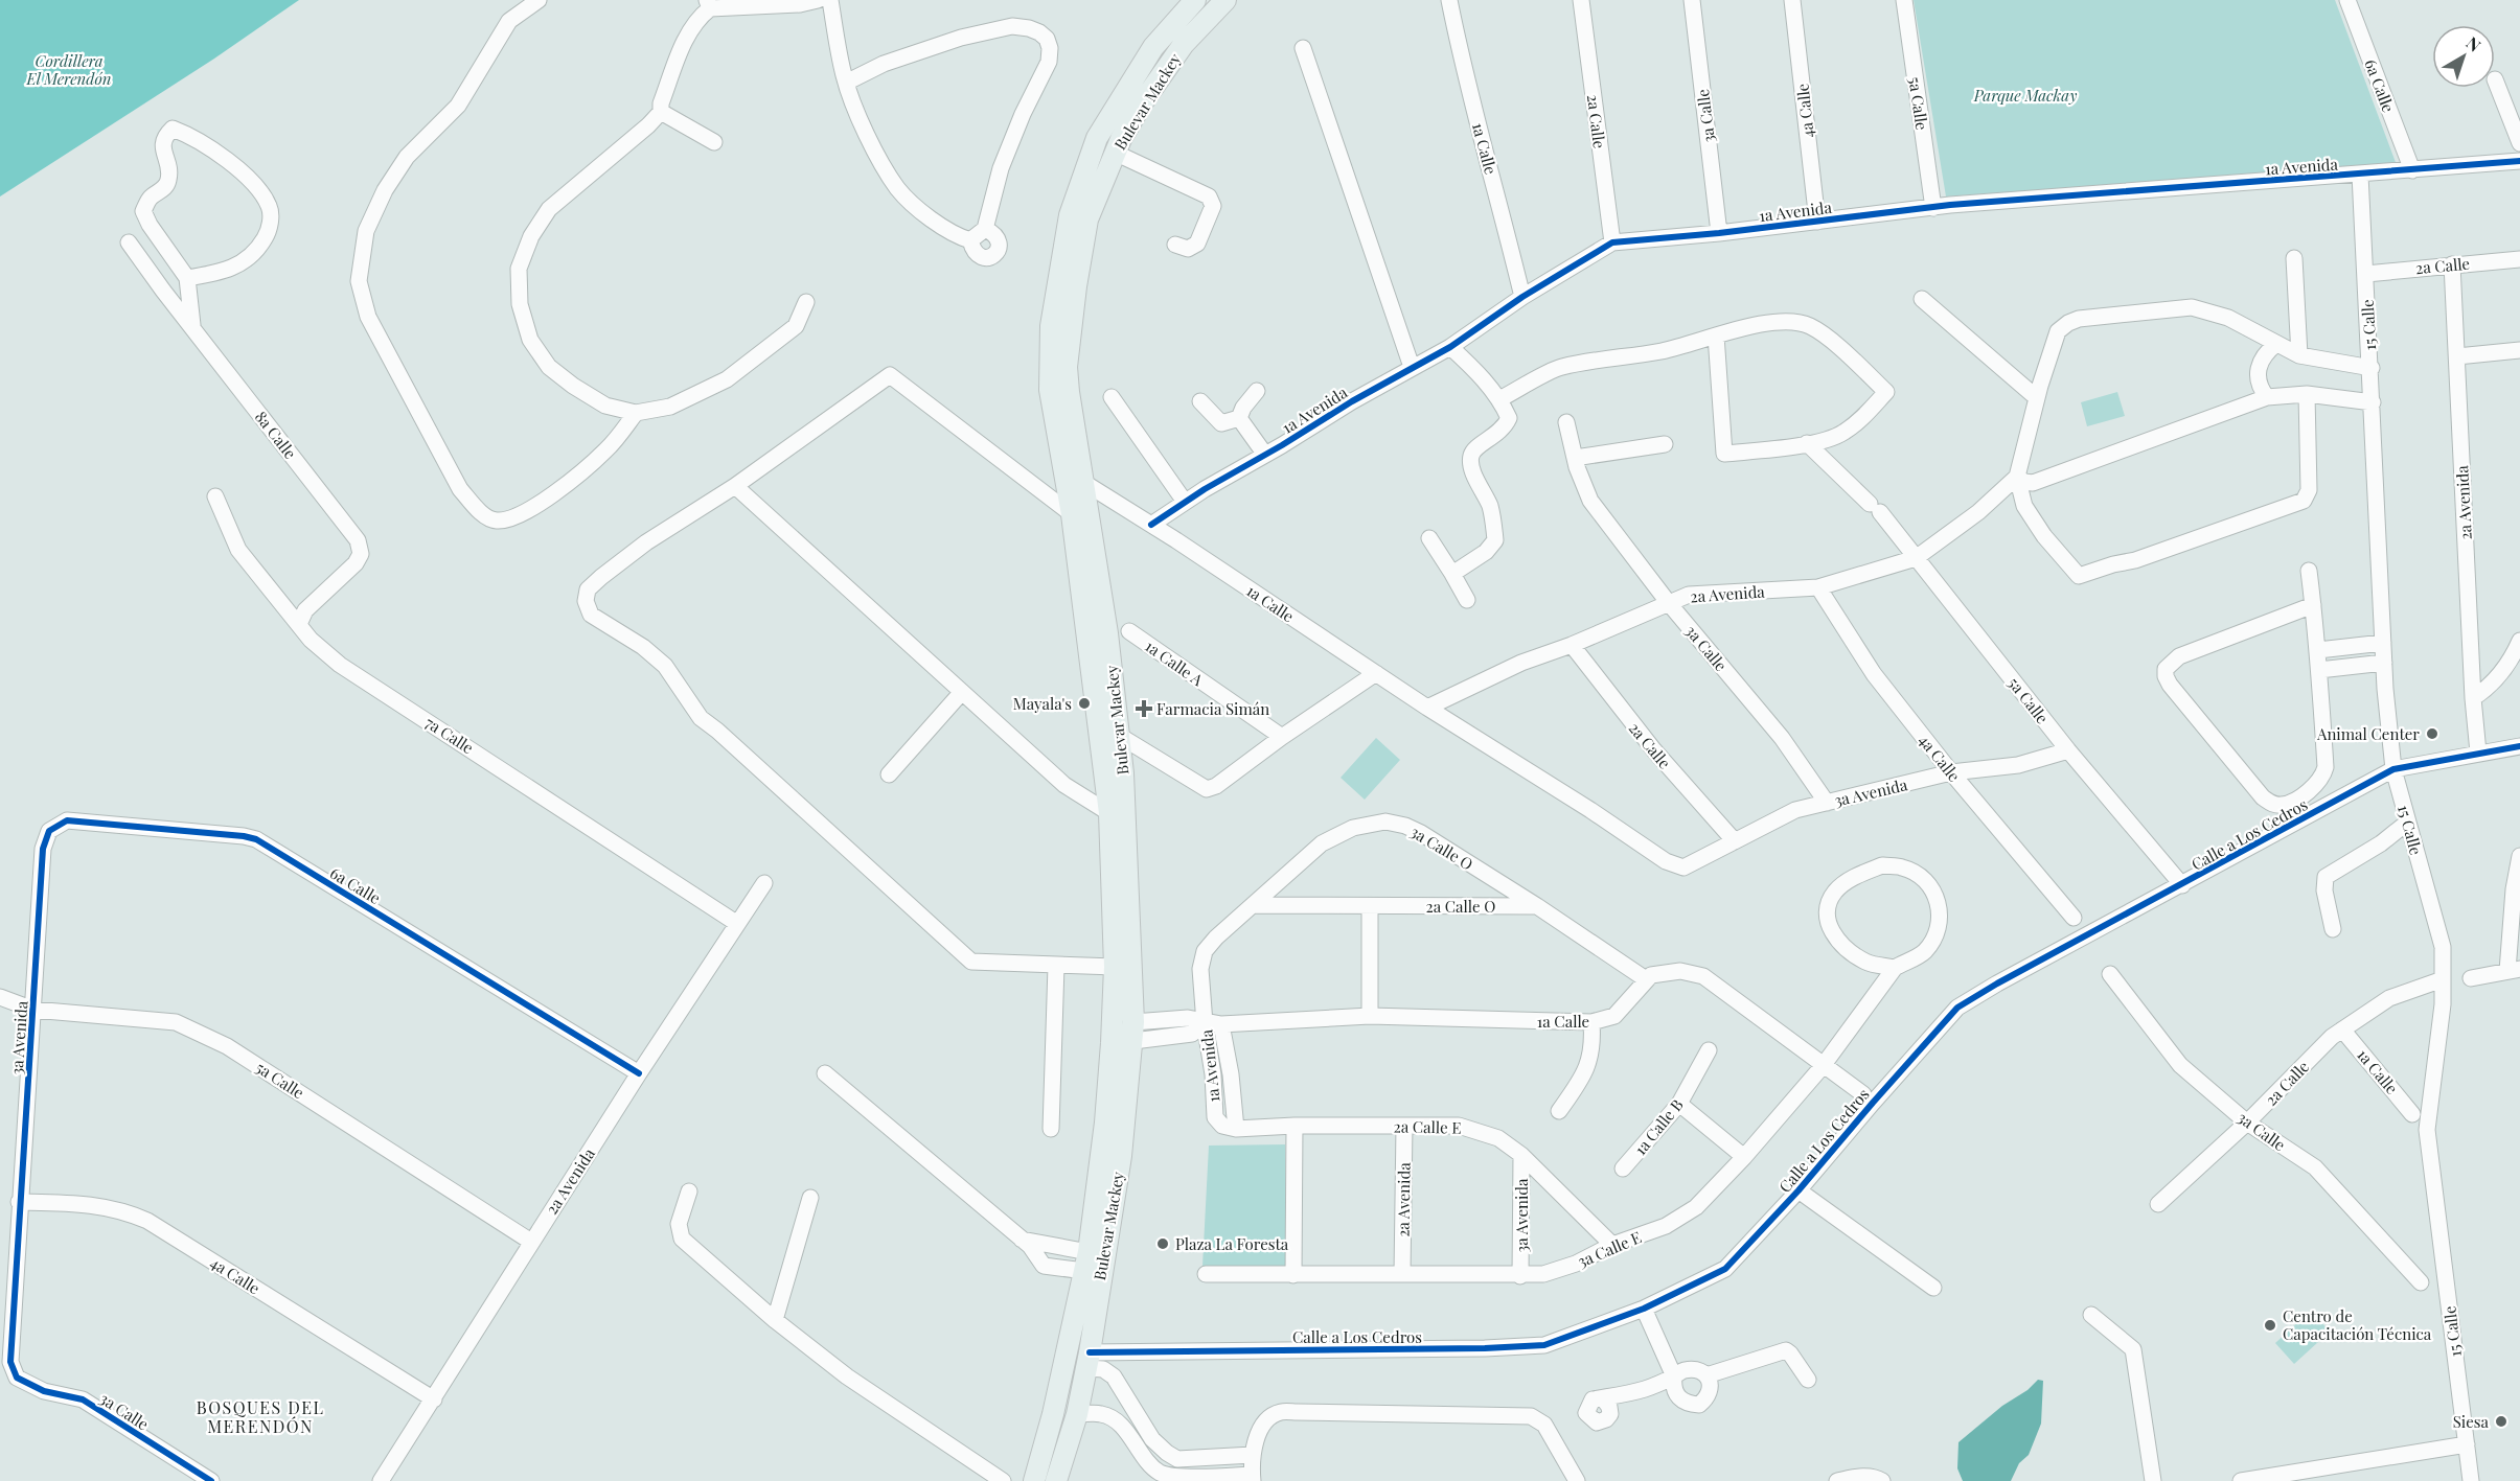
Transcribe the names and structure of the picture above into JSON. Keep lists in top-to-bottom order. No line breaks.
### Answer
{"streets":{"main road":["Bulevar Mackey"],"street":["6a Calle","5a Calle","4a Calle","3a Calle","2a Calle","1a Calle","1a Avenida","15 Calle","8a Calle","2a Avenida","1a Calle A","7a Calle","3a Avenida","Calle a Los Cedros","3a Calle O","2a Calle O","2a Calle E","1a Calle B","3a Calle E"]},"crossings":[["6a Calle","1a Avenida"],["6a Calle","2a Avenida"],["6a Calle","3a Avenida"],["Bulevar Mackey","1a Calle"],["Bulevar Mackey","Calle a Los Cedros"],["5a Calle","1a Avenida"],["5a Calle","2a Avenida"],["5a Calle","3a Avenida"],["5a Calle","Calle a Los Cedros"],["4a Calle","1a Avenida"],["4a Calle","2a Avenida"],["4a Calle","3a Avenida"],["3a Calle","2a Calle"],["3a Calle","1a Avenida"],["3a Calle","2a Avenida"],["3a Calle","3a Avenida"],["2a Calle","1a Calle"],["2a Calle","1a Avenida"],["2a Calle","15 Calle"],["2a Calle","2a Avenida"],["2a Calle","3a Avenida"],["1a Calle","1a Avenida"],["1a Calle","2a Avenida"],["1a Calle","3a Avenida"],["1a Avenida","15 Calle"],["1a Avenida","3a Calle O"],["1a Avenida","2a Calle O"],["1a Avenida","2a Calle E"],["15 Calle","Calle a Los Cedros"],["8a Calle","7a Calle"],["2a Avenida","7a Calle"],["2a Avenida","Calle a Los Cedros"],["2a Avenida","2a Calle E"],["2a Avenida","3a Calle E"],["3a Avenida","2a Calle E"],["3a Avenida","3a Calle E"],["3a Calle O","2a Calle O"],["2a Calle E","3a Calle E"]],"districts":["BOSQUES DEL MERENDÓN"],"parks":["Cordillera El Merendón","Parque Mackay"],"places":{"other":["Mayala's","Animal Center","Plaza La Foresta","Centro de Capacitación Técnica","Siesa"],"health":["Farmacia Simán"]},"north":"top right"}
